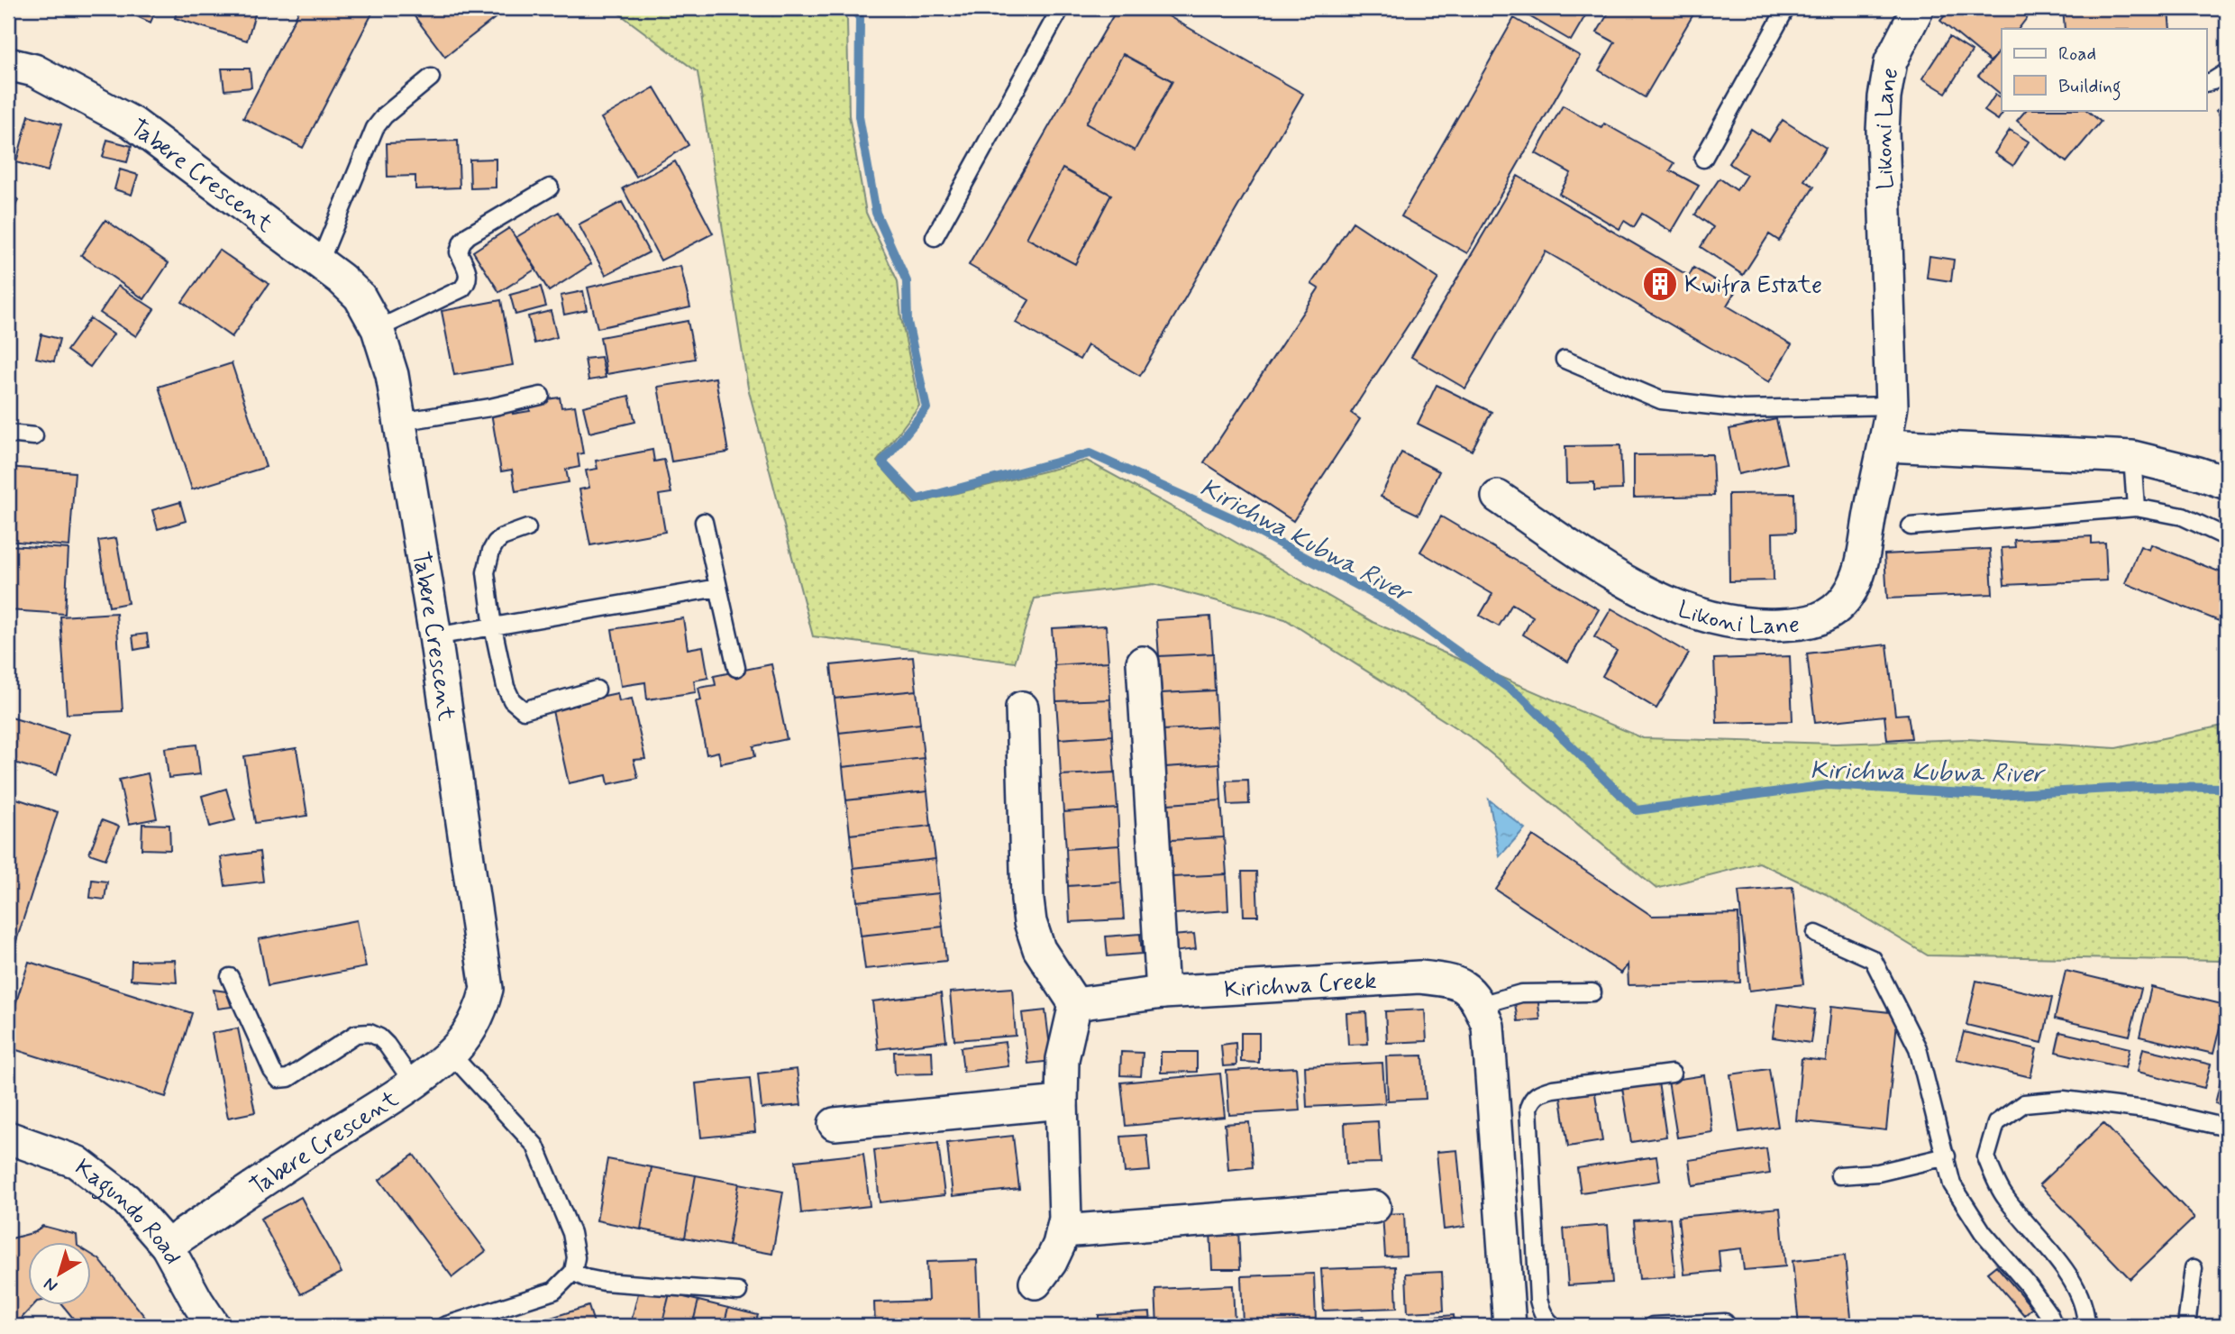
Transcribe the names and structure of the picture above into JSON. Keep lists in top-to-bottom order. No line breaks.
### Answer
{"streets":{"street":["Likoni Lane","Tabere Crescent","Kirichwa Creek","Kagundo Road"]},"crossings":[["Tabere Crescent","Kagundo Road"]],"water":["Kirichwa Kubwa River"],"places":{"building":["Kwifra Estate"]},"legend":["Road","Building"],"north":"bottom left"}
